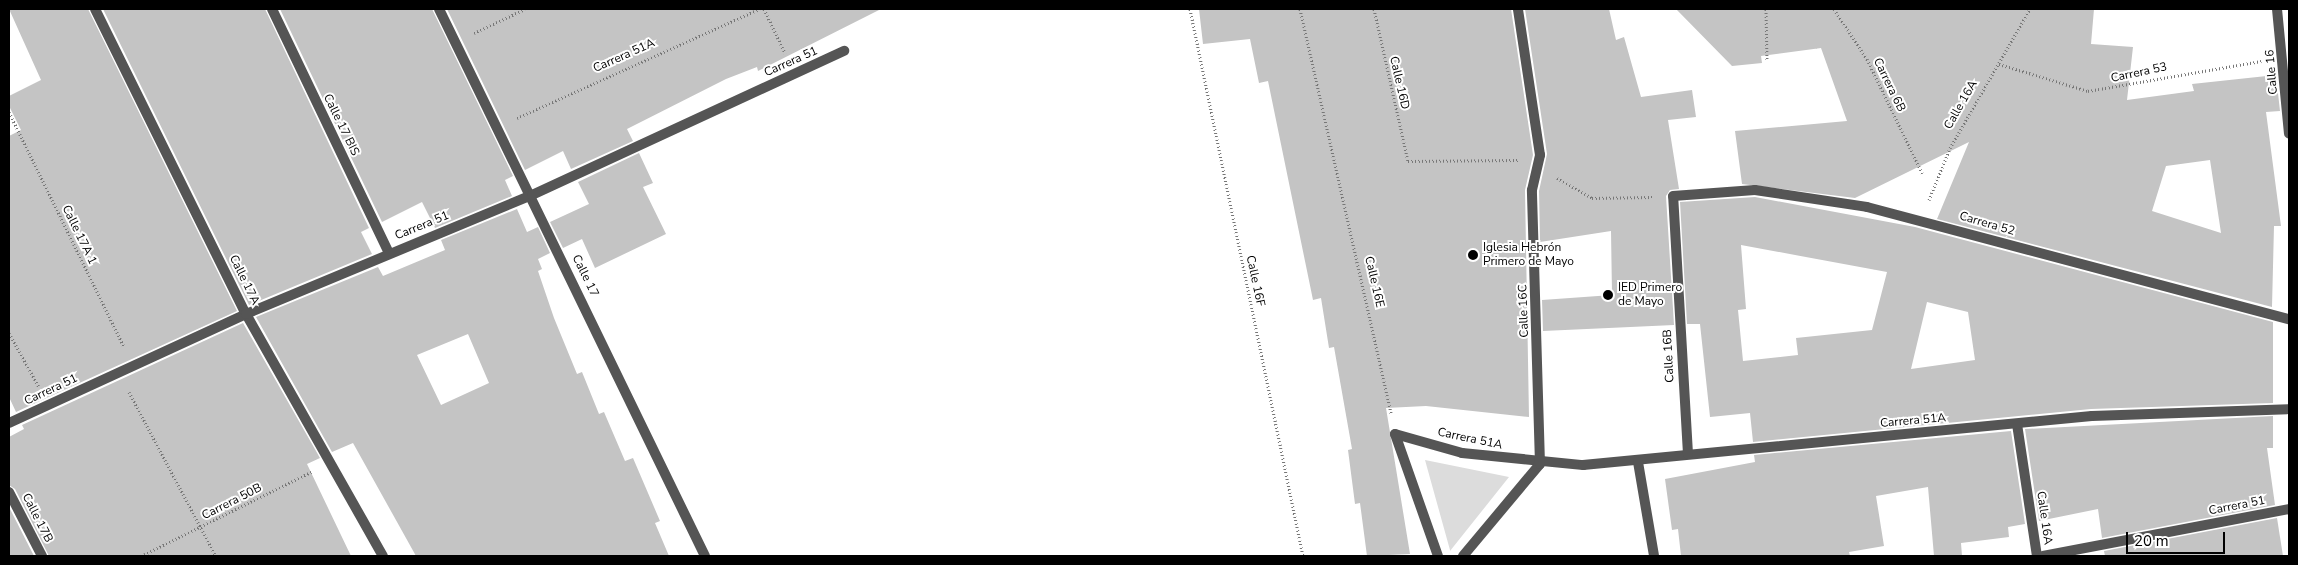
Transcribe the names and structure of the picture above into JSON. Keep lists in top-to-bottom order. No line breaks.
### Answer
{"streets":{"street":["Carrera 51A","Carrera 51","Calle 16","Calle 16A","Calle 17 BIS","Carrera 52","Calle 17","Calle 17A","Calle 16C","Calle 16B","Calle 17B"],"path":["Carrera 53","Calle 16D","Carrera 6B","Calle 17A 1","Calle 16F","Calle 16E","Carrera 50B"]},"crossings":[["Carrera 51A","Calle 16A"],["Carrera 51A","Calle 17"],["Carrera 51A","Calle 16E"],["Carrera 51A","Calle 16C"],["Carrera 51A","Calle 16B"],["Carrera 51","Calle 17 BIS"],["Carrera 51","Calle 17A 1"],["Carrera 51","Calle 17"],["Carrera 51","Calle 17A"],["Calle 16","Carrera 53"],["Carrera 53","Calle 16A"],["Calle 16A","Carrera 52"],["Carrera 52","Calle 16B"],["Calle 17A","Carrera 50B"]],"places":["Iglesia Hebrón Primero de Mayo","IED Primero de Mayo"],"scale_bar":"20 m"}
